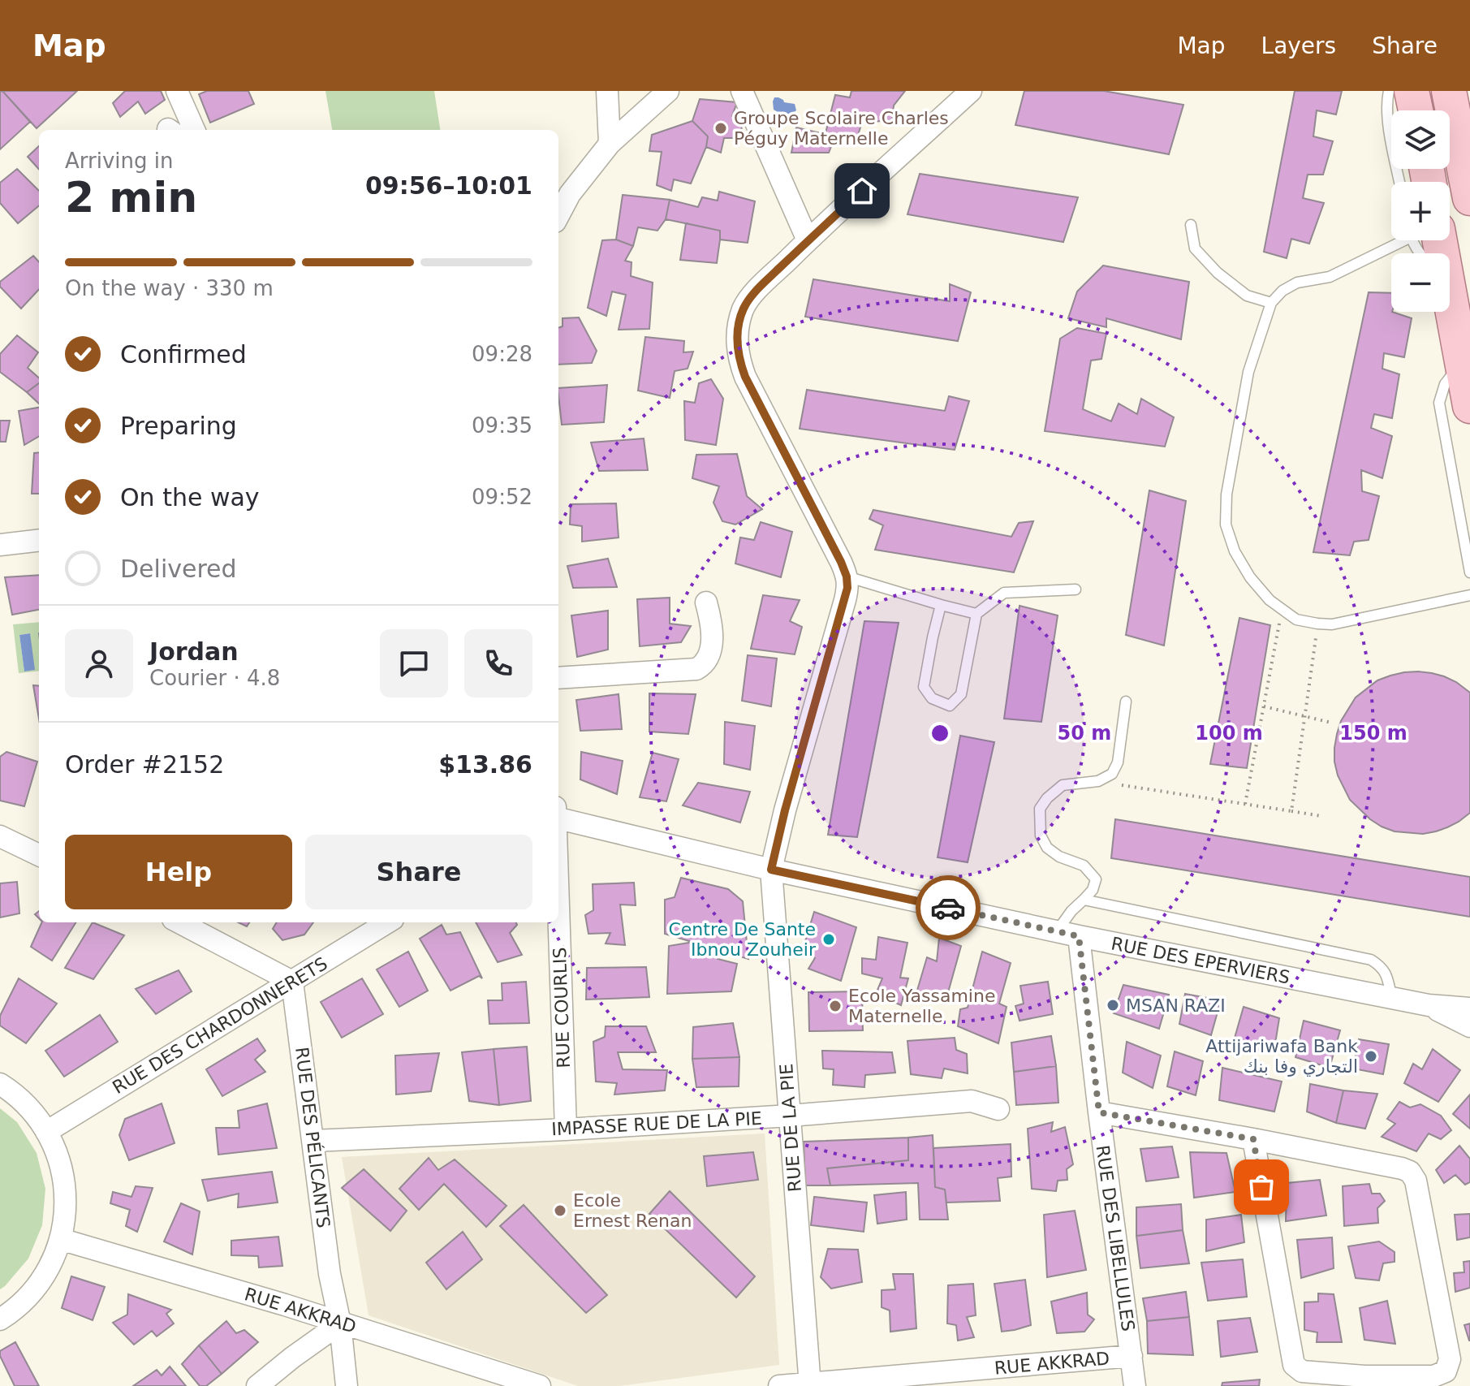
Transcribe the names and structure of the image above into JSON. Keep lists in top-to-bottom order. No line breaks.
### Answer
{"streets":{"street":["RUE DES EPERVIERS","RUE COURLIS","RUE DES CHARDONNERETS","IMPASSE RUE DE LA PIE","RUE DE LA PIE","RUE DES PÉLICANTS","RUE DES LIBELLULES","RUE AKKRAD"]},"crossings":[["RUE DES EPERVIERS","RUE DE LA PIE"],["RUE DES EPERVIERS","RUE DES LIBELLULES"],["RUE COURLIS","IMPASSE RUE DE LA PIE"],["RUE DES CHARDONNERETS","RUE DES PÉLICANTS"],["IMPASSE RUE DE LA PIE","RUE DE LA PIE"],["IMPASSE RUE DE LA PIE","RUE DES PÉLICANTS"],["RUE DE LA PIE","RUE AKKRAD"],["RUE DES PÉLICANTS","RUE AKKRAD"],["RUE DES LIBELLULES","RUE AKKRAD"]],"places":["Groupe Scolaire Charles Péguy Maternelle","Centre De Sante Ibnou Zouheir","MSAN RAZI","Ecole Yassamine Maternelle","Attijariwafa Bank التجاري وفا بنك","Ecole Ernest Renan"],"page":{"header":"Map","nav":["Map","Layers","Share"],"map_buttons":["+","−"],"heading":["2 min","Arriving in","09:56–10:01"],"panel":["Jordan","Courier · 4.8","Order #2152","$13.86"],"bar":"On the way · 330 m","list":[["Confirmed","09:28"],["Preparing","09:35"],["On the way","09:52"],"Delivered"],"buttons":["Help","Share"]},"rings":["50 m","100 m","150 m"]}
